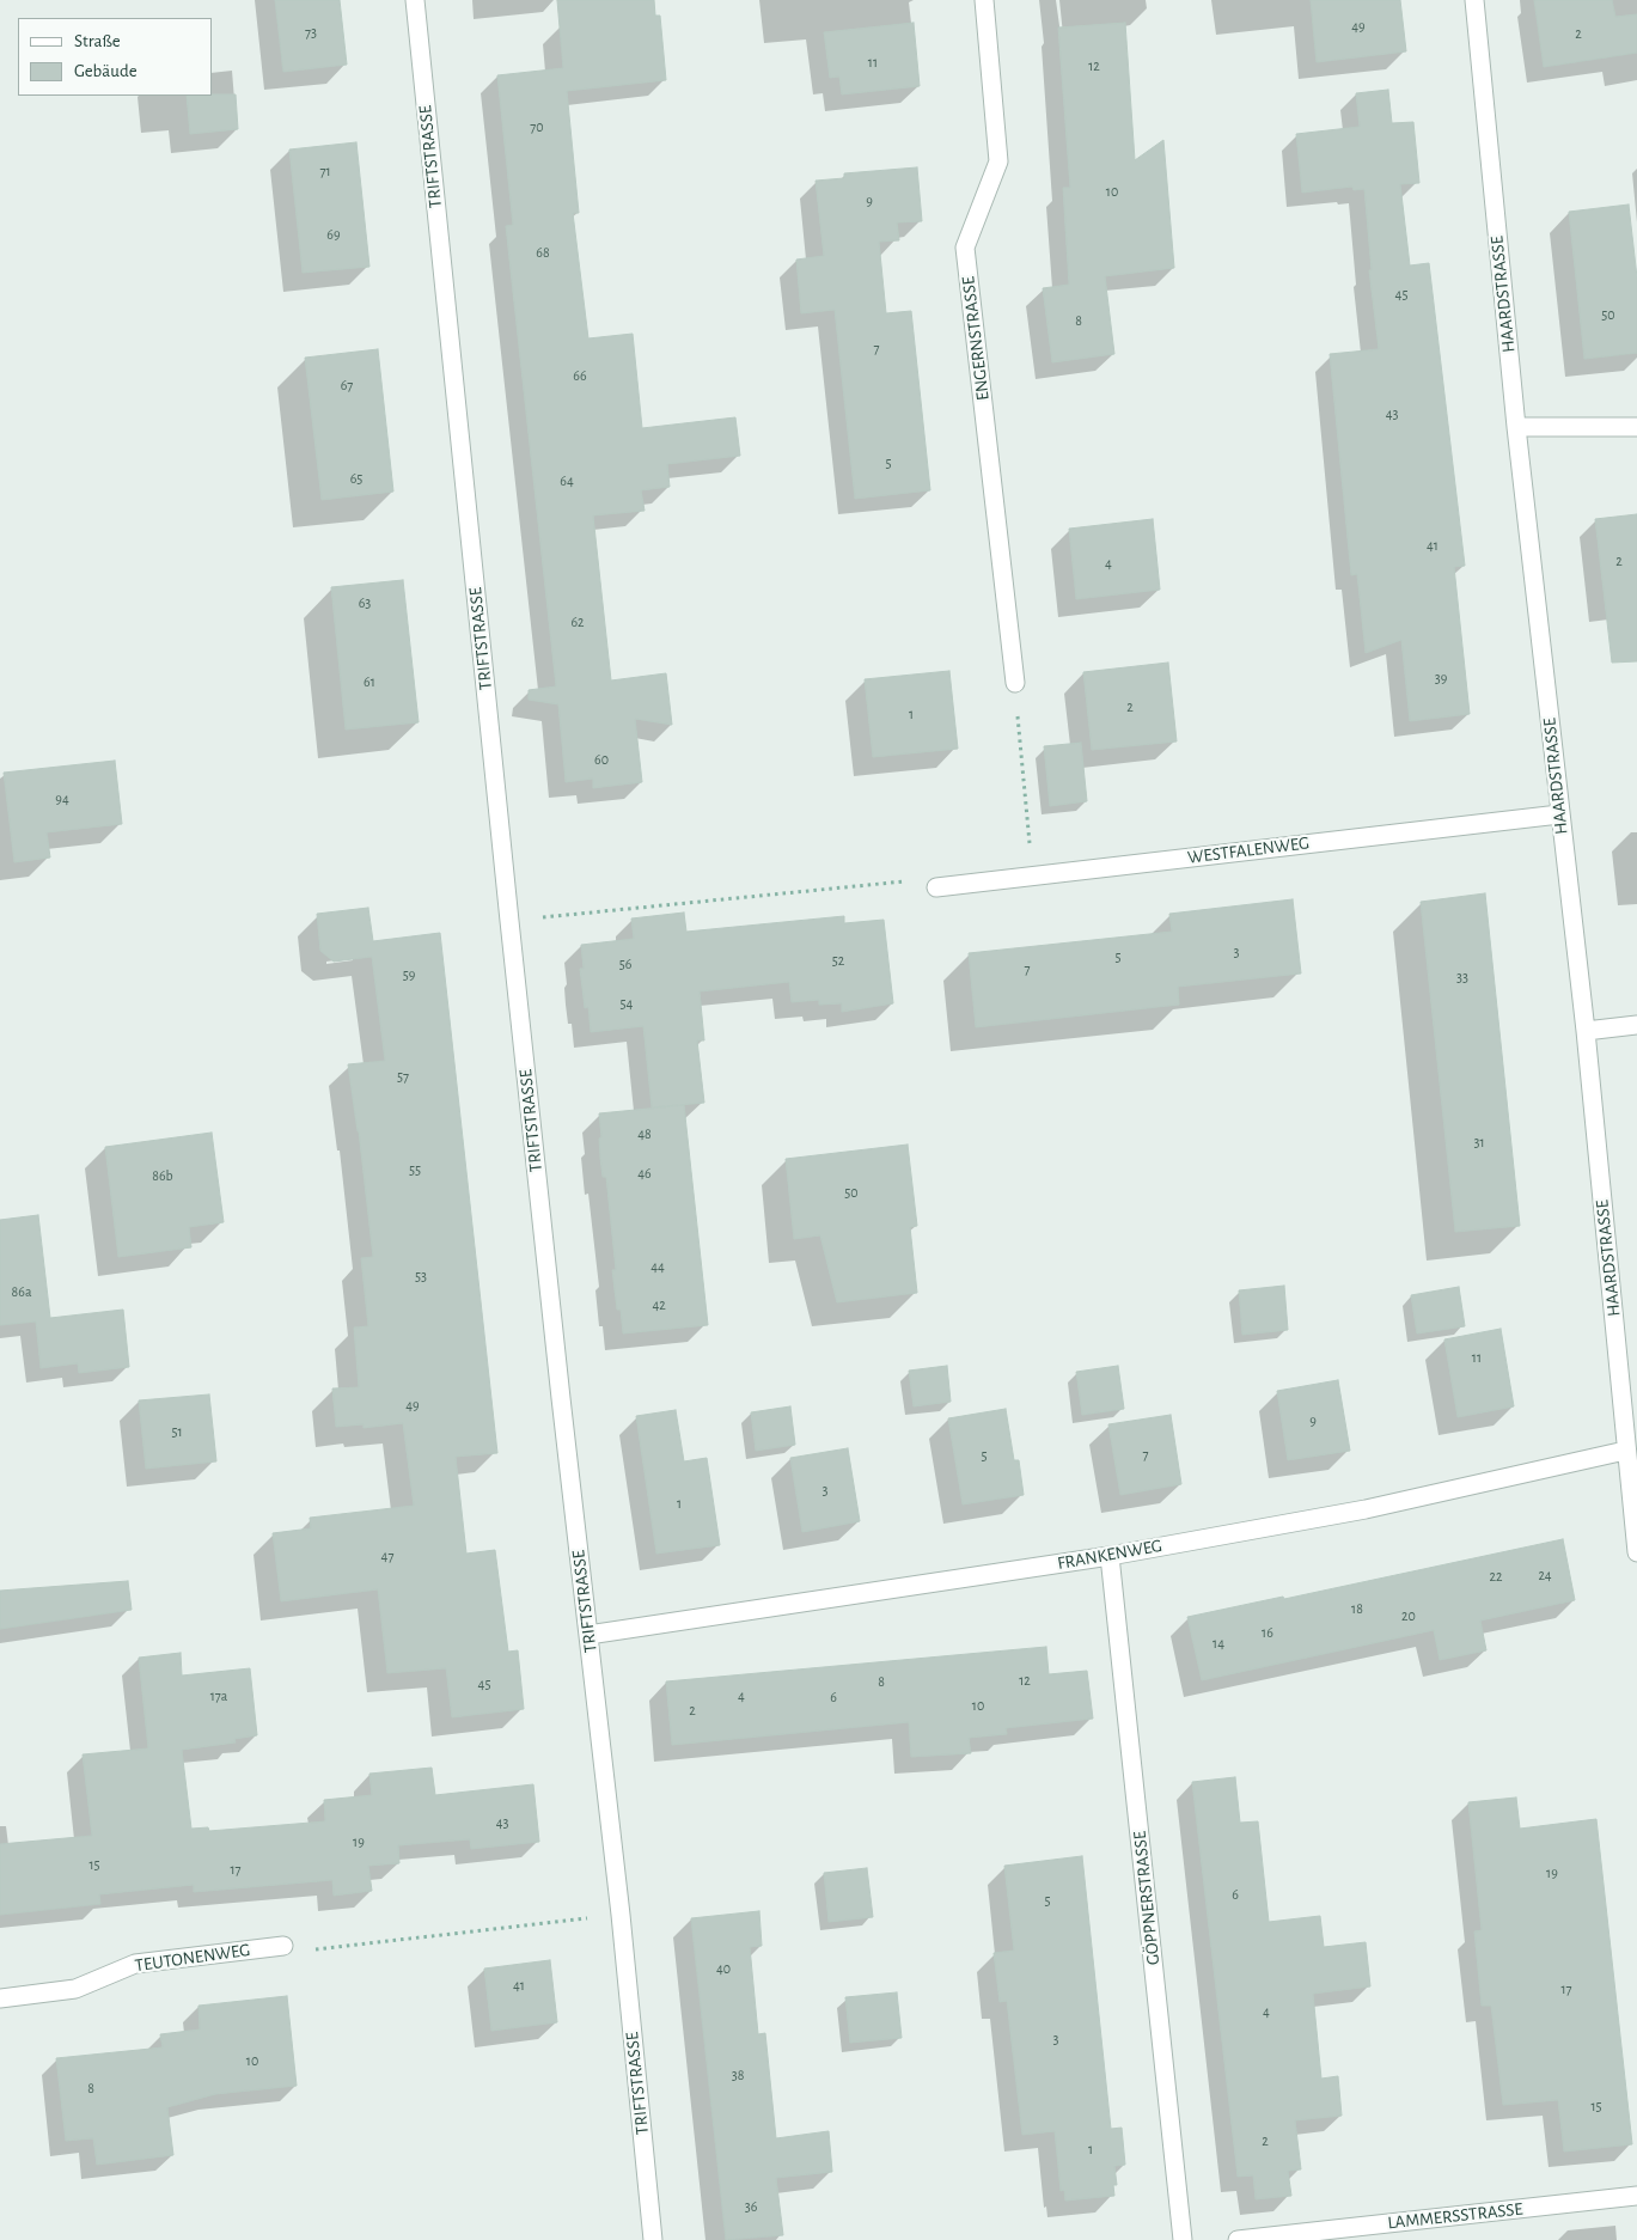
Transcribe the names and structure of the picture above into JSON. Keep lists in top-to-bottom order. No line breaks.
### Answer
{"streets":{"street":["TRIFTSTRASSE","HAARDSTRASSE","ENGERNSTRASSE","WESTFALENWEG","FRANKENWEG","GÖPPNERSTRASSE","TEUTONENWEG","LAMMERSSTRASSE"]},"crossings":[["TRIFTSTRASSE","FRANKENWEG"],["HAARDSTRASSE","WESTFALENWEG"],["HAARDSTRASSE","FRANKENWEG"],["FRANKENWEG","GÖPPNERSTRASSE"]],"house_numbers":["49","73","2","11","12","70","71","10","9","69","68","45","50","8","7","66","67","43","5","65","64","41","2","4","63","62","39","61","2","1","60","94","3","5","52","56","7","59","33","54","57","48","31","55","46","86b","50","44","53","86a","42","11","49","9","51","7","5","3","1","47","24","22","18","20","16","14","12","8","45","17a","4","6","10","2","43","19","15","17","19","6","5","40","41","17","4","3","10","38","8","15","2","1","36"],"legend":["Straße","Gebäude"]}
